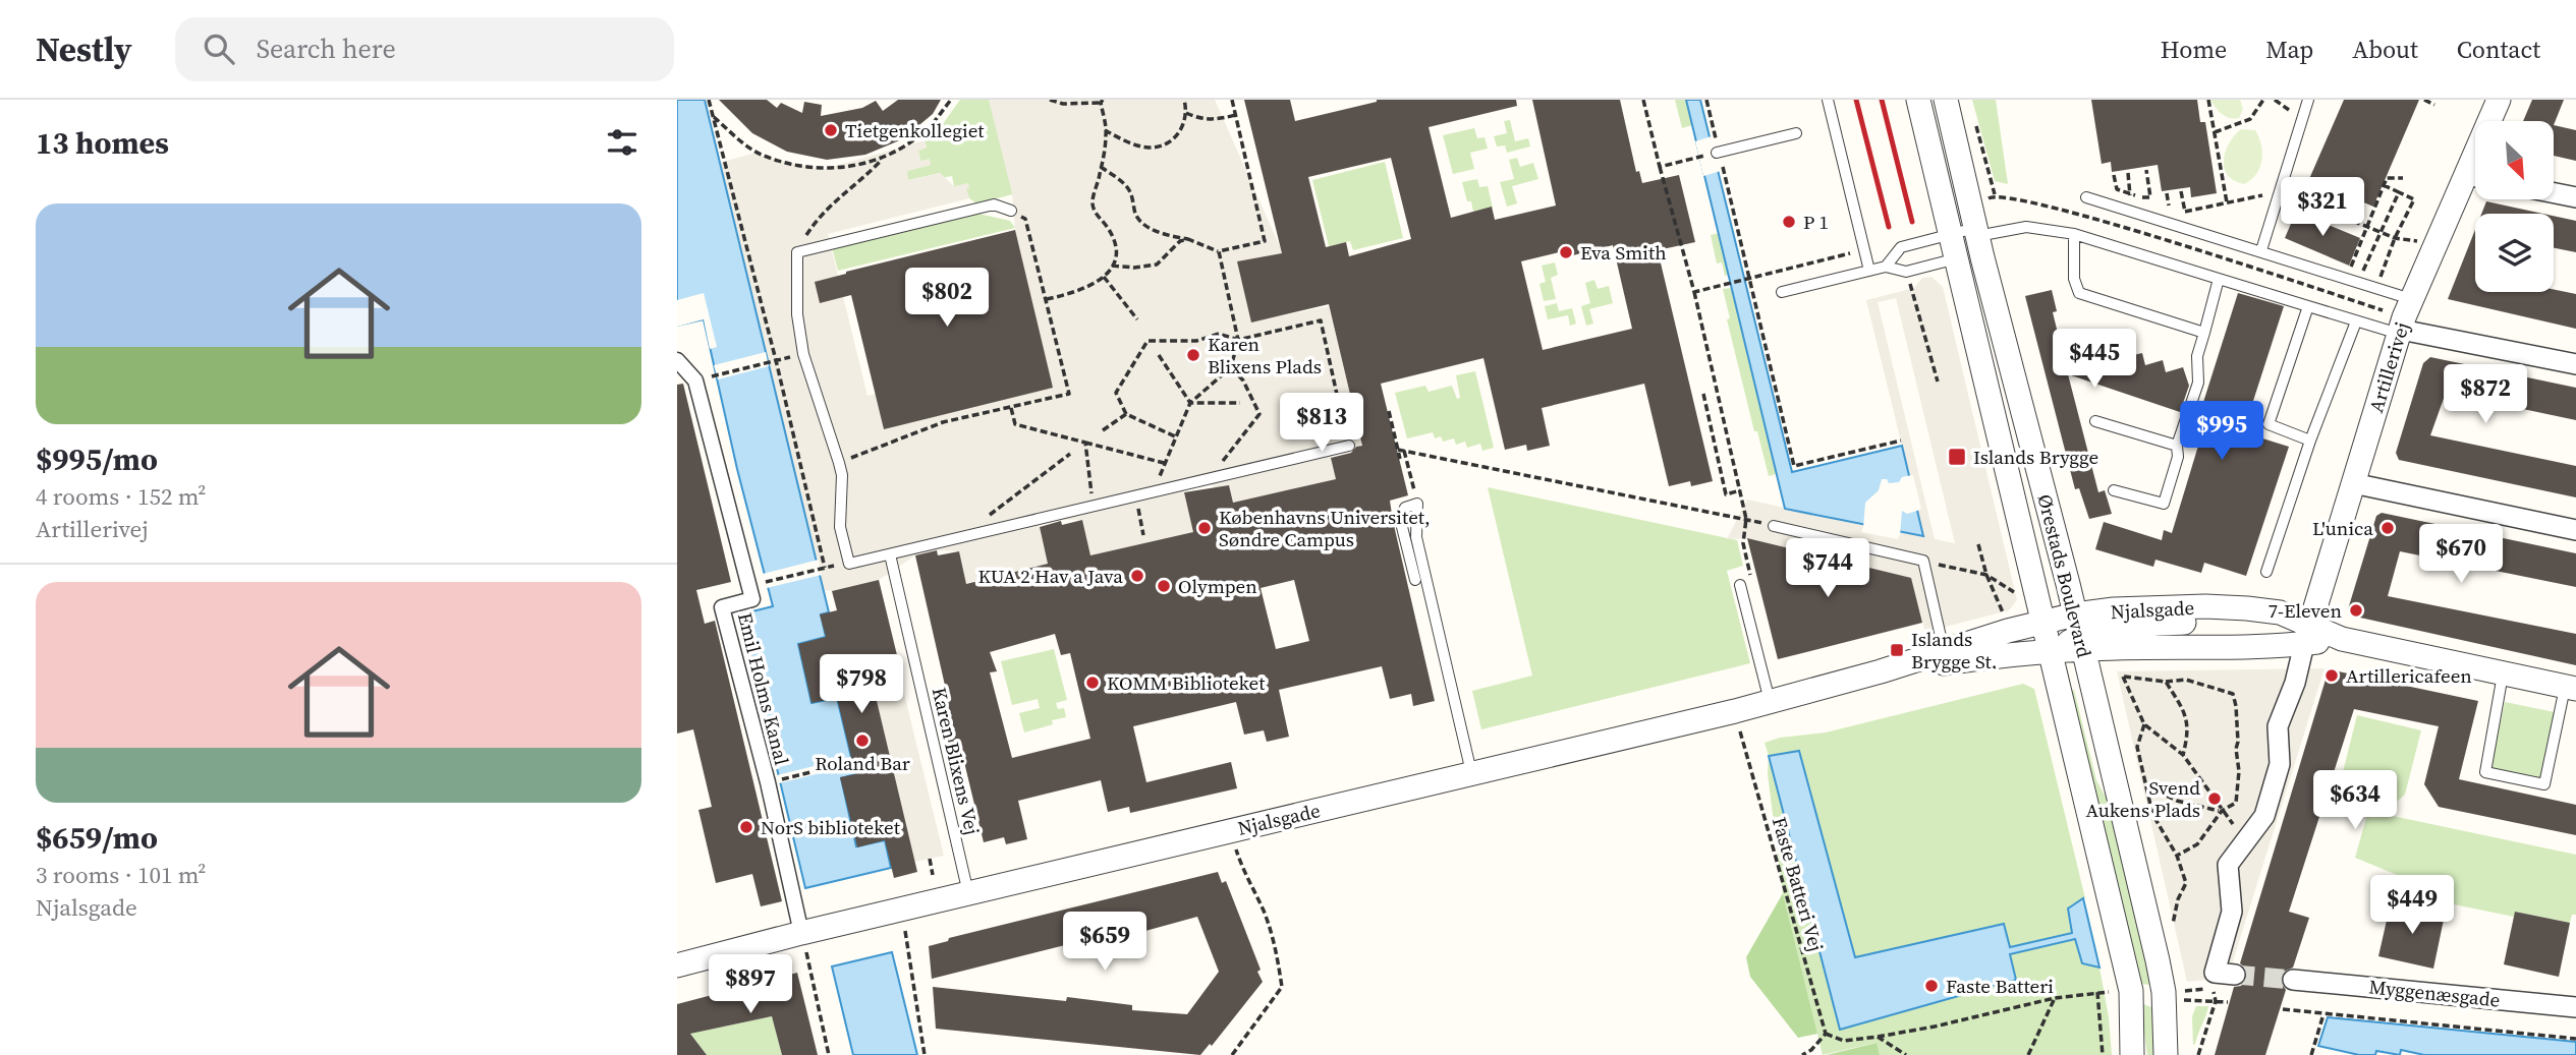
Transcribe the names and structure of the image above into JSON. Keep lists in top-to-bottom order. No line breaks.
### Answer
{"streets":{"street":["Artillerivej","Ørestads Boulevard","Njalsgade","Emil Holms Kanal","Myggenæsgade"],"lane":["Karen Blixens Vej"],"path":["Faste Batteri Vej"]},"crossings":[["Artillerivej","Njalsgade"],["Ørestads Boulevard","Njalsgade"],["Njalsgade","Emil Holms Kanal"],["Njalsgade","Karen Blixens Vej"],["Njalsgade","Faste Batteri Vej"]],"places":{"other":["Tietgenkollegiet","P 1","Eva Smith","Karen Blixens Plads","Københavns Universitet, Søndre Campus","L'unica","KUA 2 Hav a Java","Olympen","7-Eleven","Artillericafeen","KOMM Biblioteket","Roland Bar","Svend Aukens Plads","NorS biblioteket","Faste Batteri"],"transit":["Islands Brygge","Islands Brygge St."]},"north":"bottom right","page":{"header":"Nestly","search":"Search here","nav":["Home","Map","About","Contact"],"heading":"13 homes","price":["$321","$802","$445","$872","$813","$995","$670","$744","$798","$634","$449","$659","$897"],"list":[{"name":"$995/mo","note":"4 rooms · 152 m² · Artillerivej"},{"name":"$659/mo","note":"3 rooms · 101 m² · Njalsgade"}]}}
